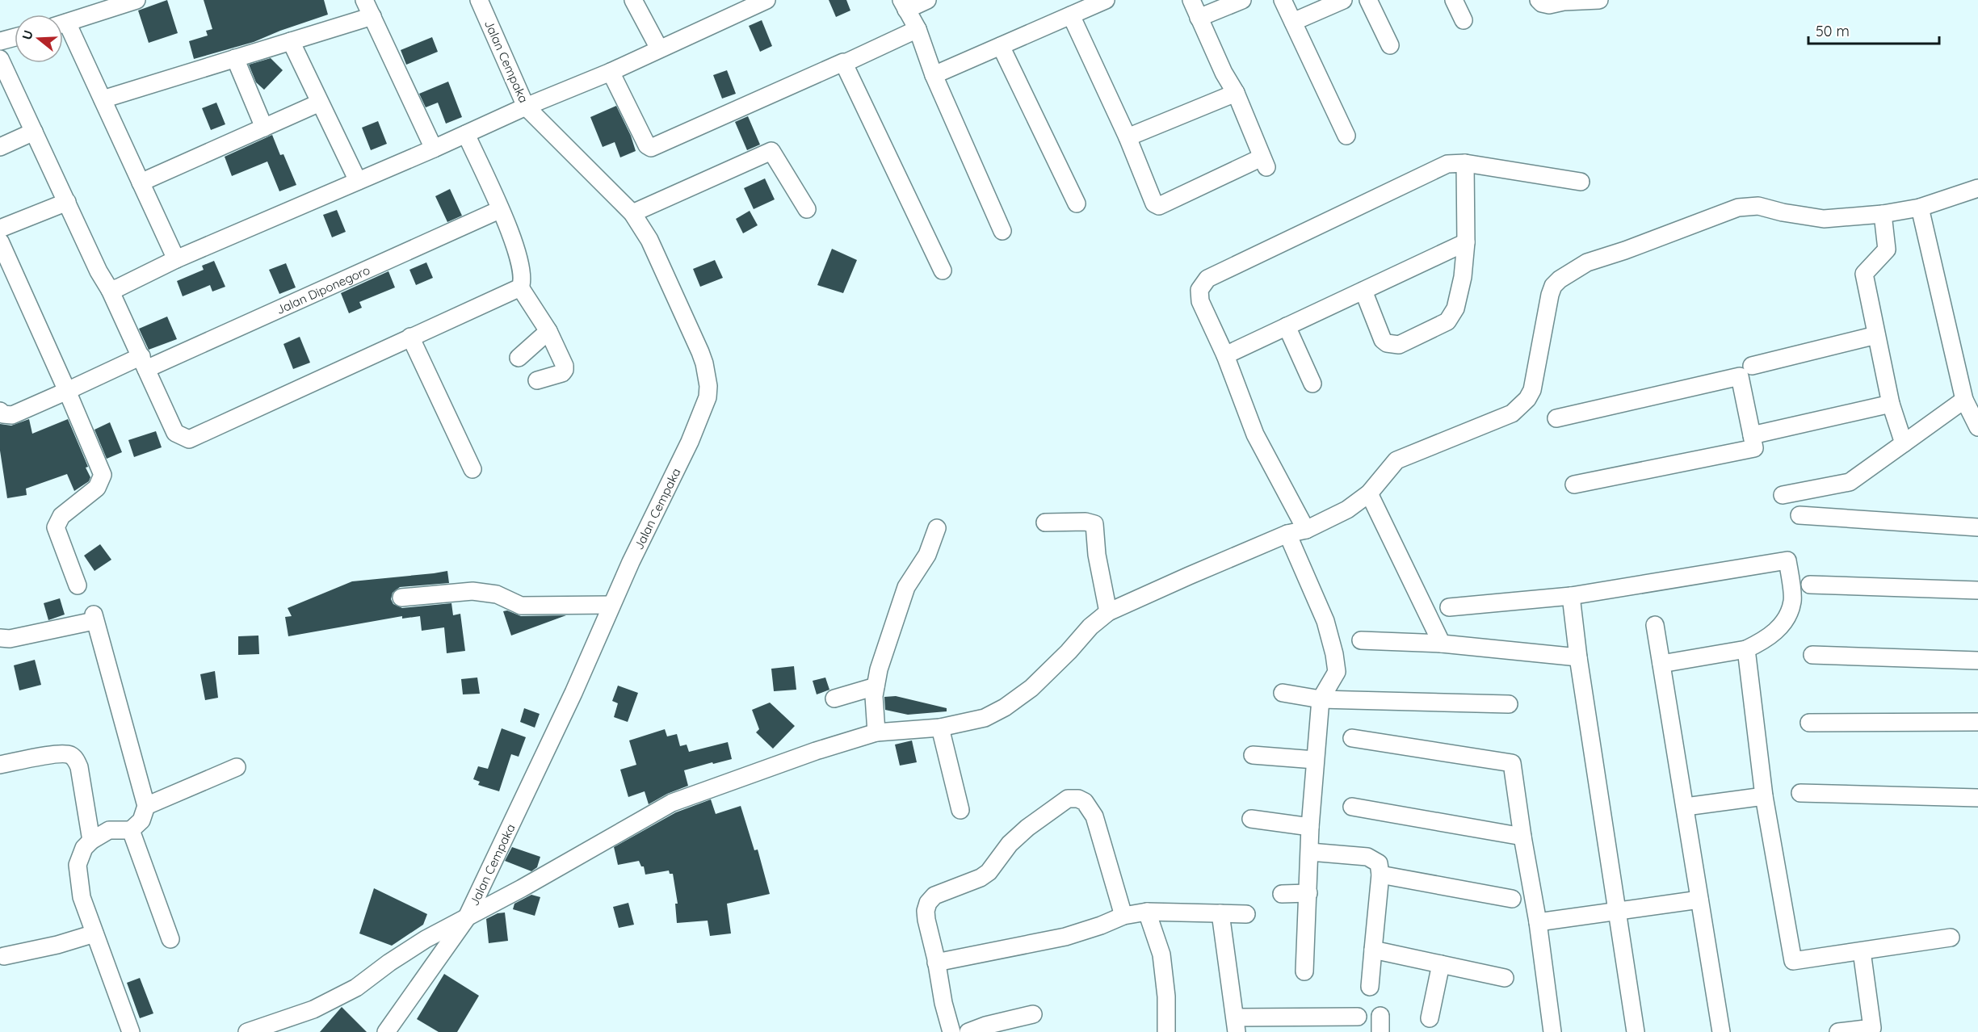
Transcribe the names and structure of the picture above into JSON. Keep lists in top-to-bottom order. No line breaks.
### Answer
{"streets":{"street":["Jalan Cempaka","Jalan Diponegoro"]},"scale_bar":"50 m","north":"left"}
